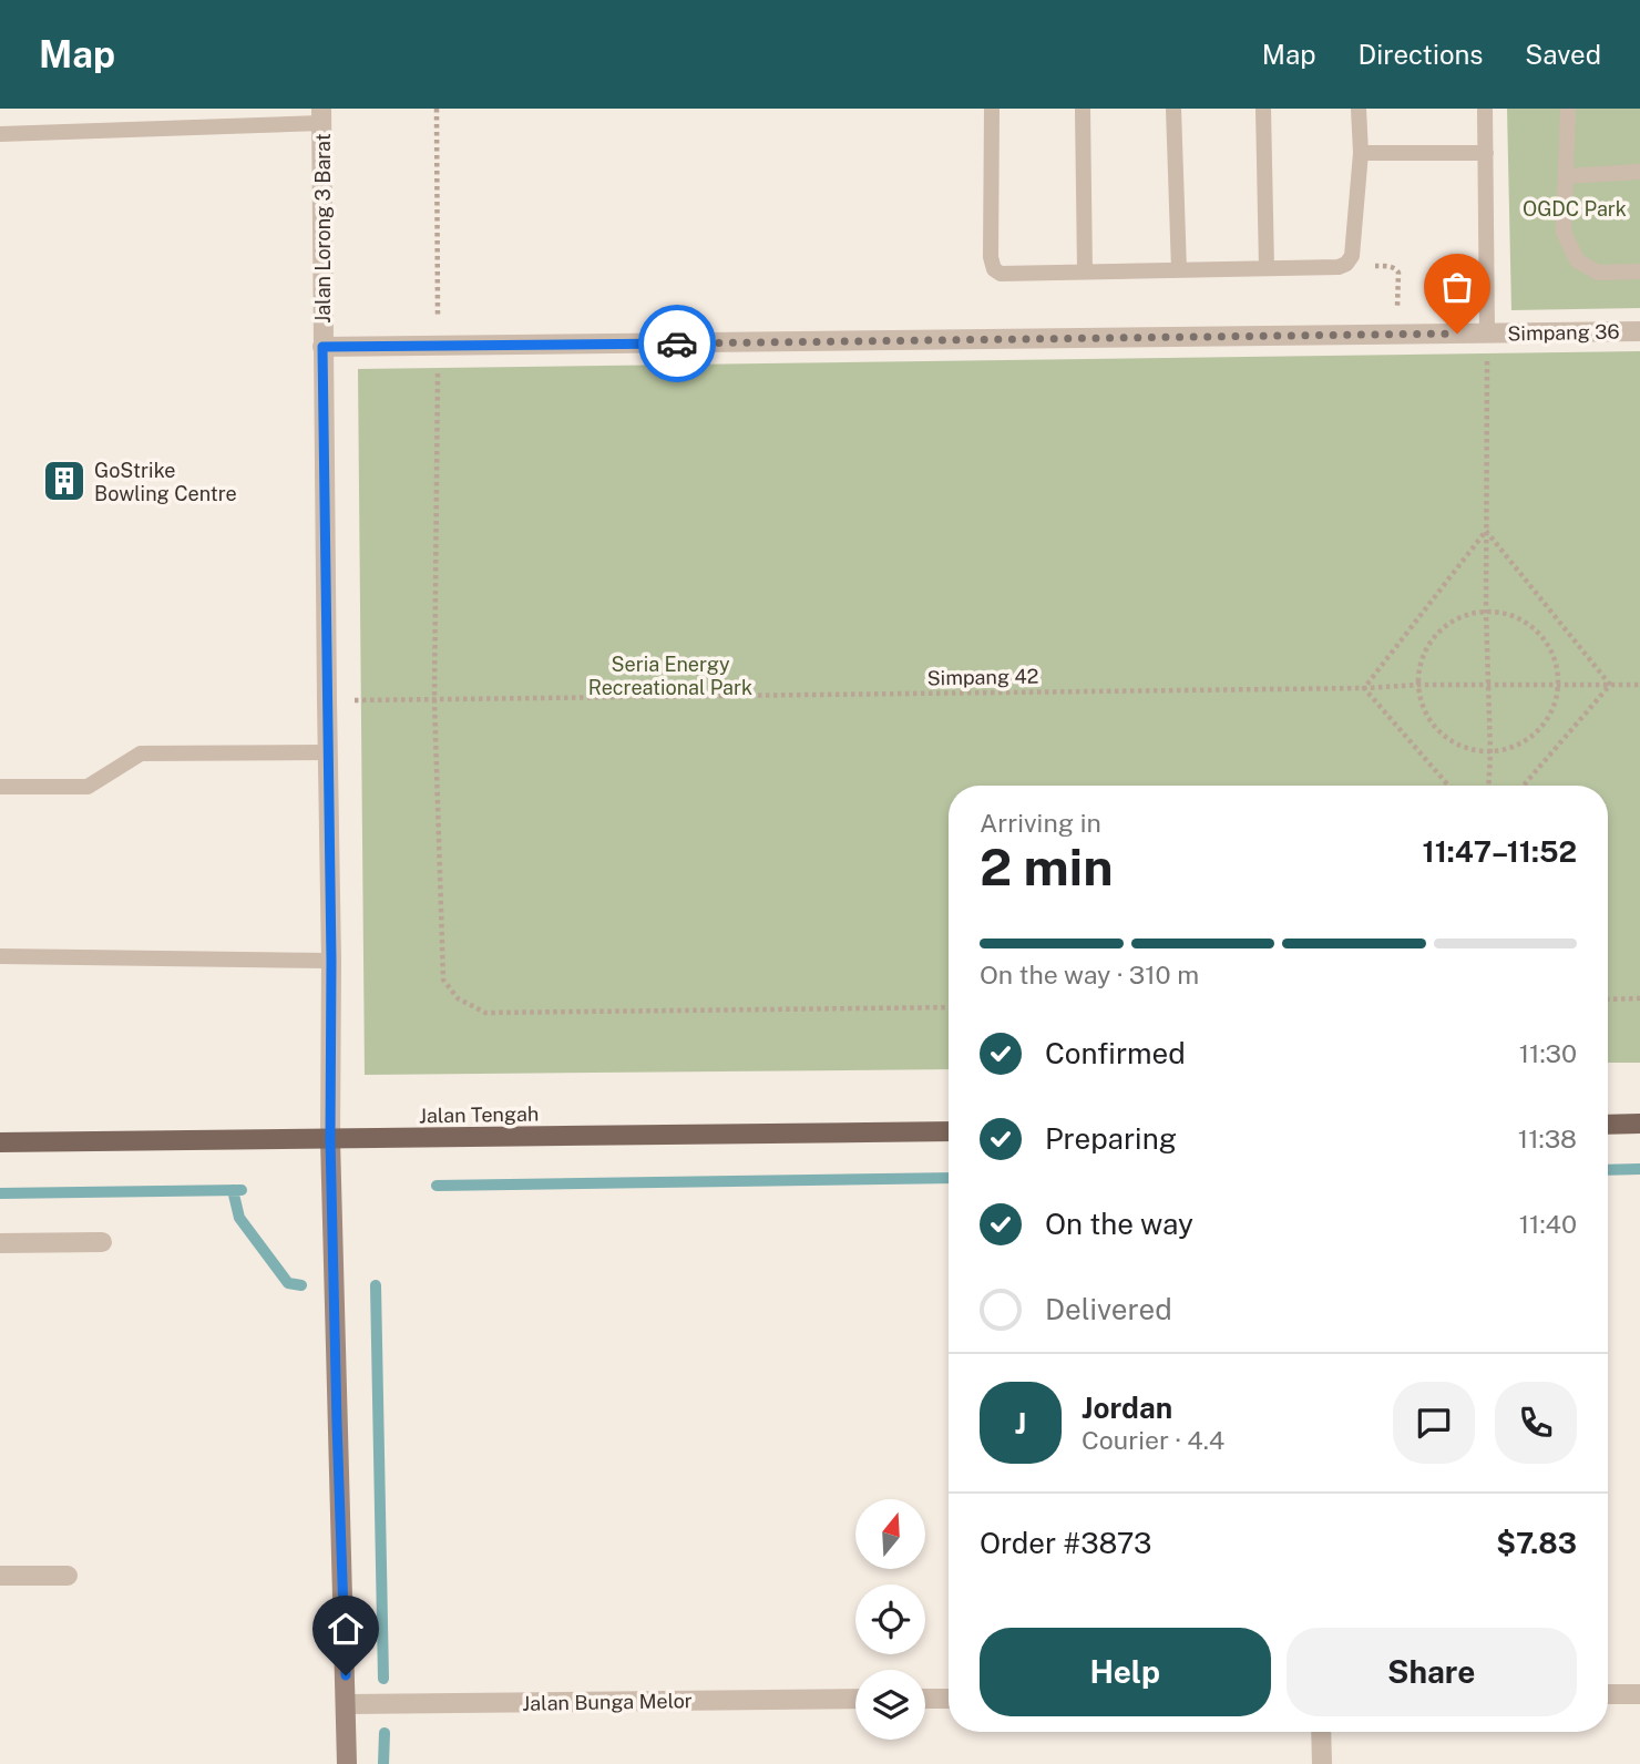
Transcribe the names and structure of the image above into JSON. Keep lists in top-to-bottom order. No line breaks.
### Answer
{"streets":{"main road":["Jalan Tengah"],"street":["Jalan Lorong 3 Barat","Simpang 36","Jalan Bunga Melor"],"path":["Simpang 42"]},"crossings":[["Jalan Lorong 3 Barat","Simpang 36"],["Jalan Lorong 3 Barat","Simpang 42"],["Jalan Lorong 3 Barat","Jalan Tengah"]],"parks":["OGDC Park","Seria Energy Recreational Park"],"places":{"building":["GoStrike Bowling Centre"]},"north":"top","page":{"header":"Map","nav":["Map","Directions","Saved"],"heading":["2 min","Arriving in","11:47–11:52"],"panel":["Jordan","Courier · 4.4","Order #3873","$7.83"],"bar":"On the way · 310 m","list":[["Confirmed","11:30"],["Preparing","11:38"],["On the way","11:40"],"Delivered"],"round":"J","buttons":["Help","Share"]}}
